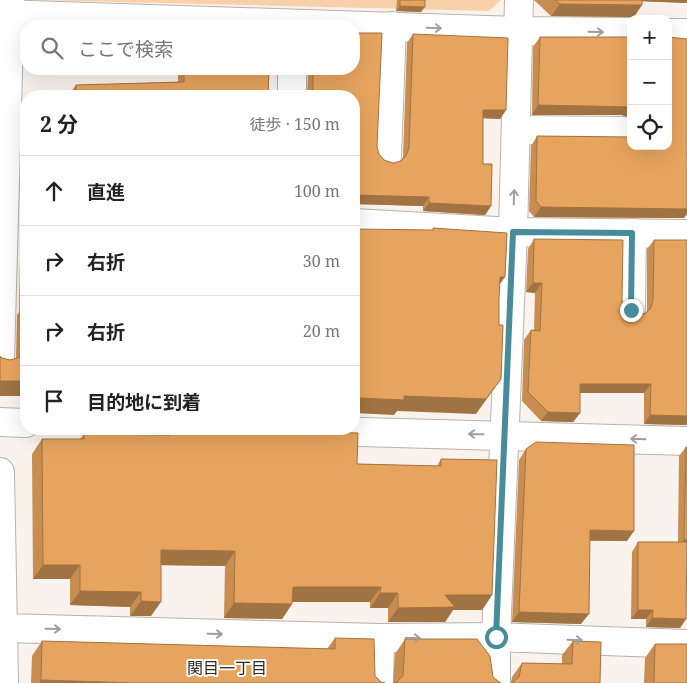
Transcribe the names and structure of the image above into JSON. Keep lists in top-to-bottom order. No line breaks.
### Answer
{"districts":["関目一丁目"],"page":{"map_buttons":["+","−"],"search":"ここで検索","heading":["2 分","徒歩 · 150 m"],"list":[["直進","100 m"],["右折","30 m"],["右折","20 m"],"目的地に到着"]}}
